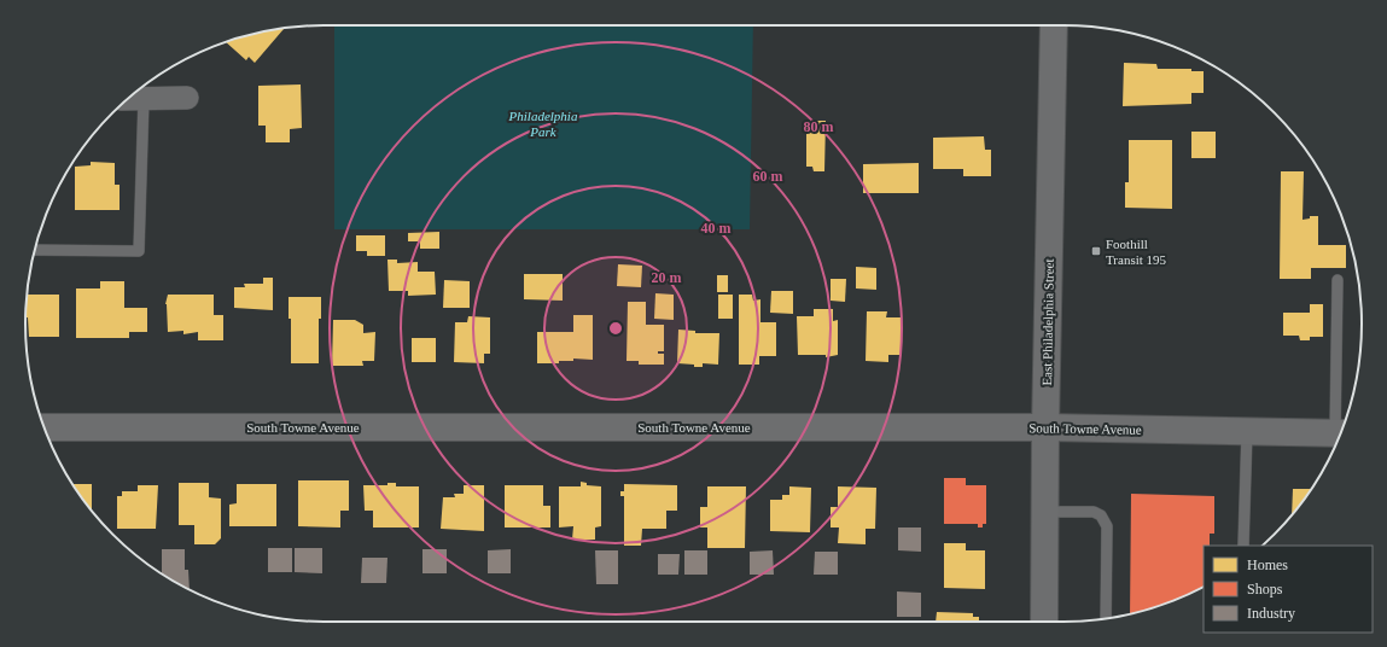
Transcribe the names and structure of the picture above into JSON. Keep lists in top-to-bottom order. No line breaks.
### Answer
{"streets":{"street":["East Philadelphia Street","South Towne Avenue"]},"crossings":[["East Philadelphia Street","South Towne Avenue"]],"parks":["Philadelphia Park"],"places":{"transit":["Foothill Transit 195"]},"legend":["Homes","Shops","Industry"],"rings":["80 m","60 m","40 m","20 m"]}
